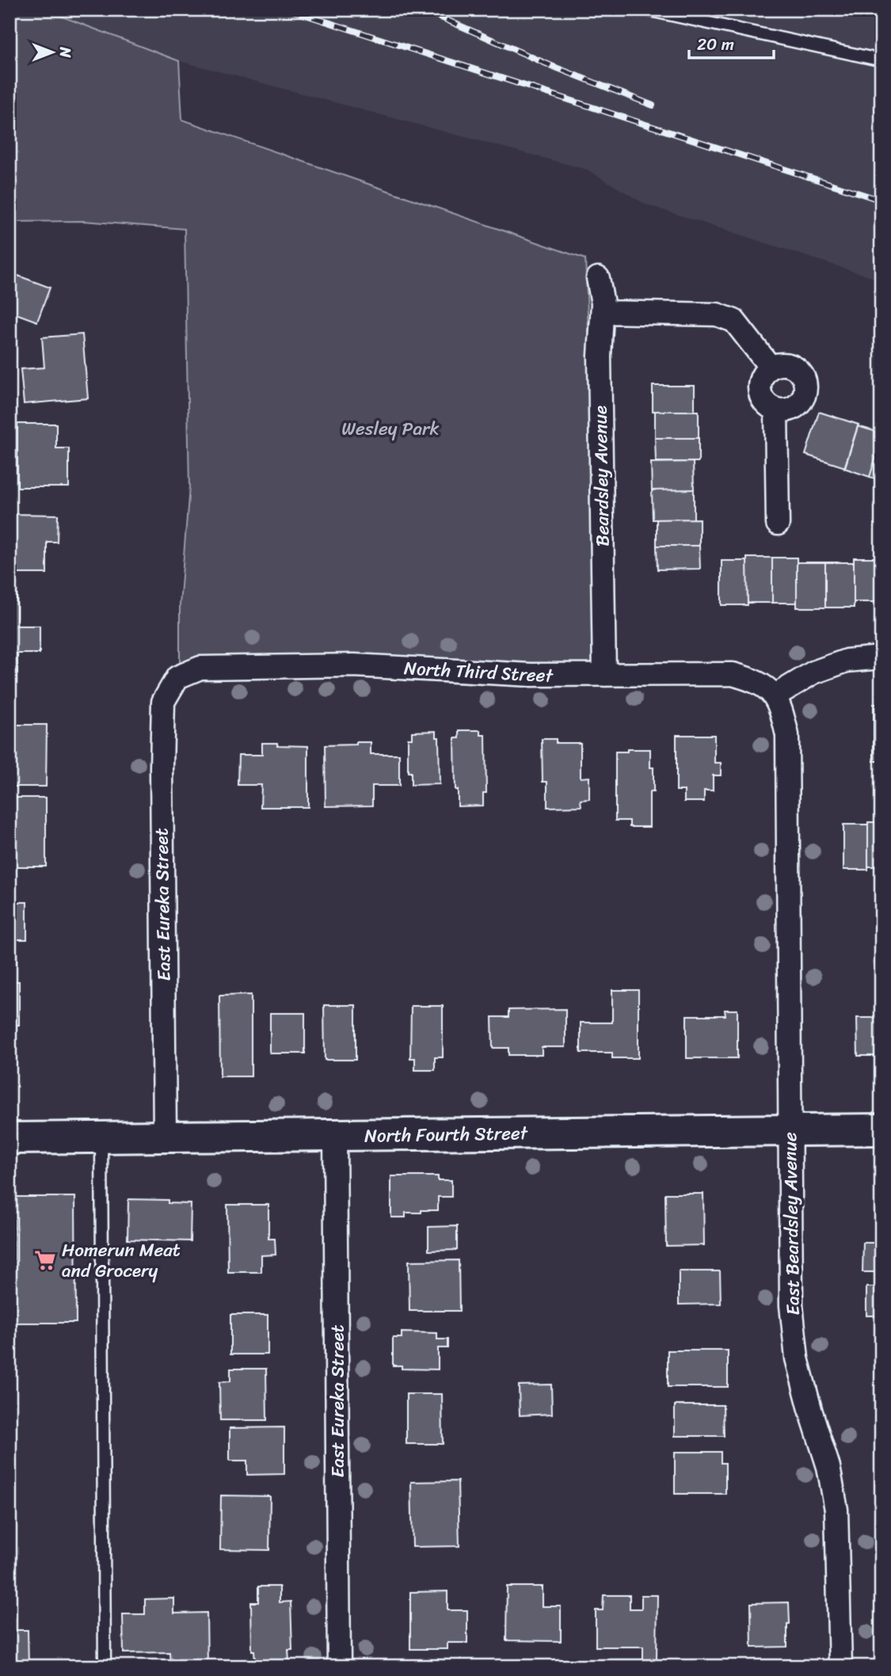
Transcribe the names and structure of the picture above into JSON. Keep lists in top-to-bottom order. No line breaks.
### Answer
{"streets":{"street":["Beardsley Avenue","North Third Street","East Eureka Street","North Fourth Street","East Beardsley Avenue"]},"crossings":[["Beardsley Avenue","North Third Street"],["North Third Street","East Eureka Street"],["North Third Street","East Beardsley Avenue"],["East Eureka Street","North Fourth Street"],["North Fourth Street","East Beardsley Avenue"]],"parks":["Wesley Park"],"places":{"supermarket":["Homerun Meat and Grocery"]},"scale_bar":"20 m","north":"right"}
